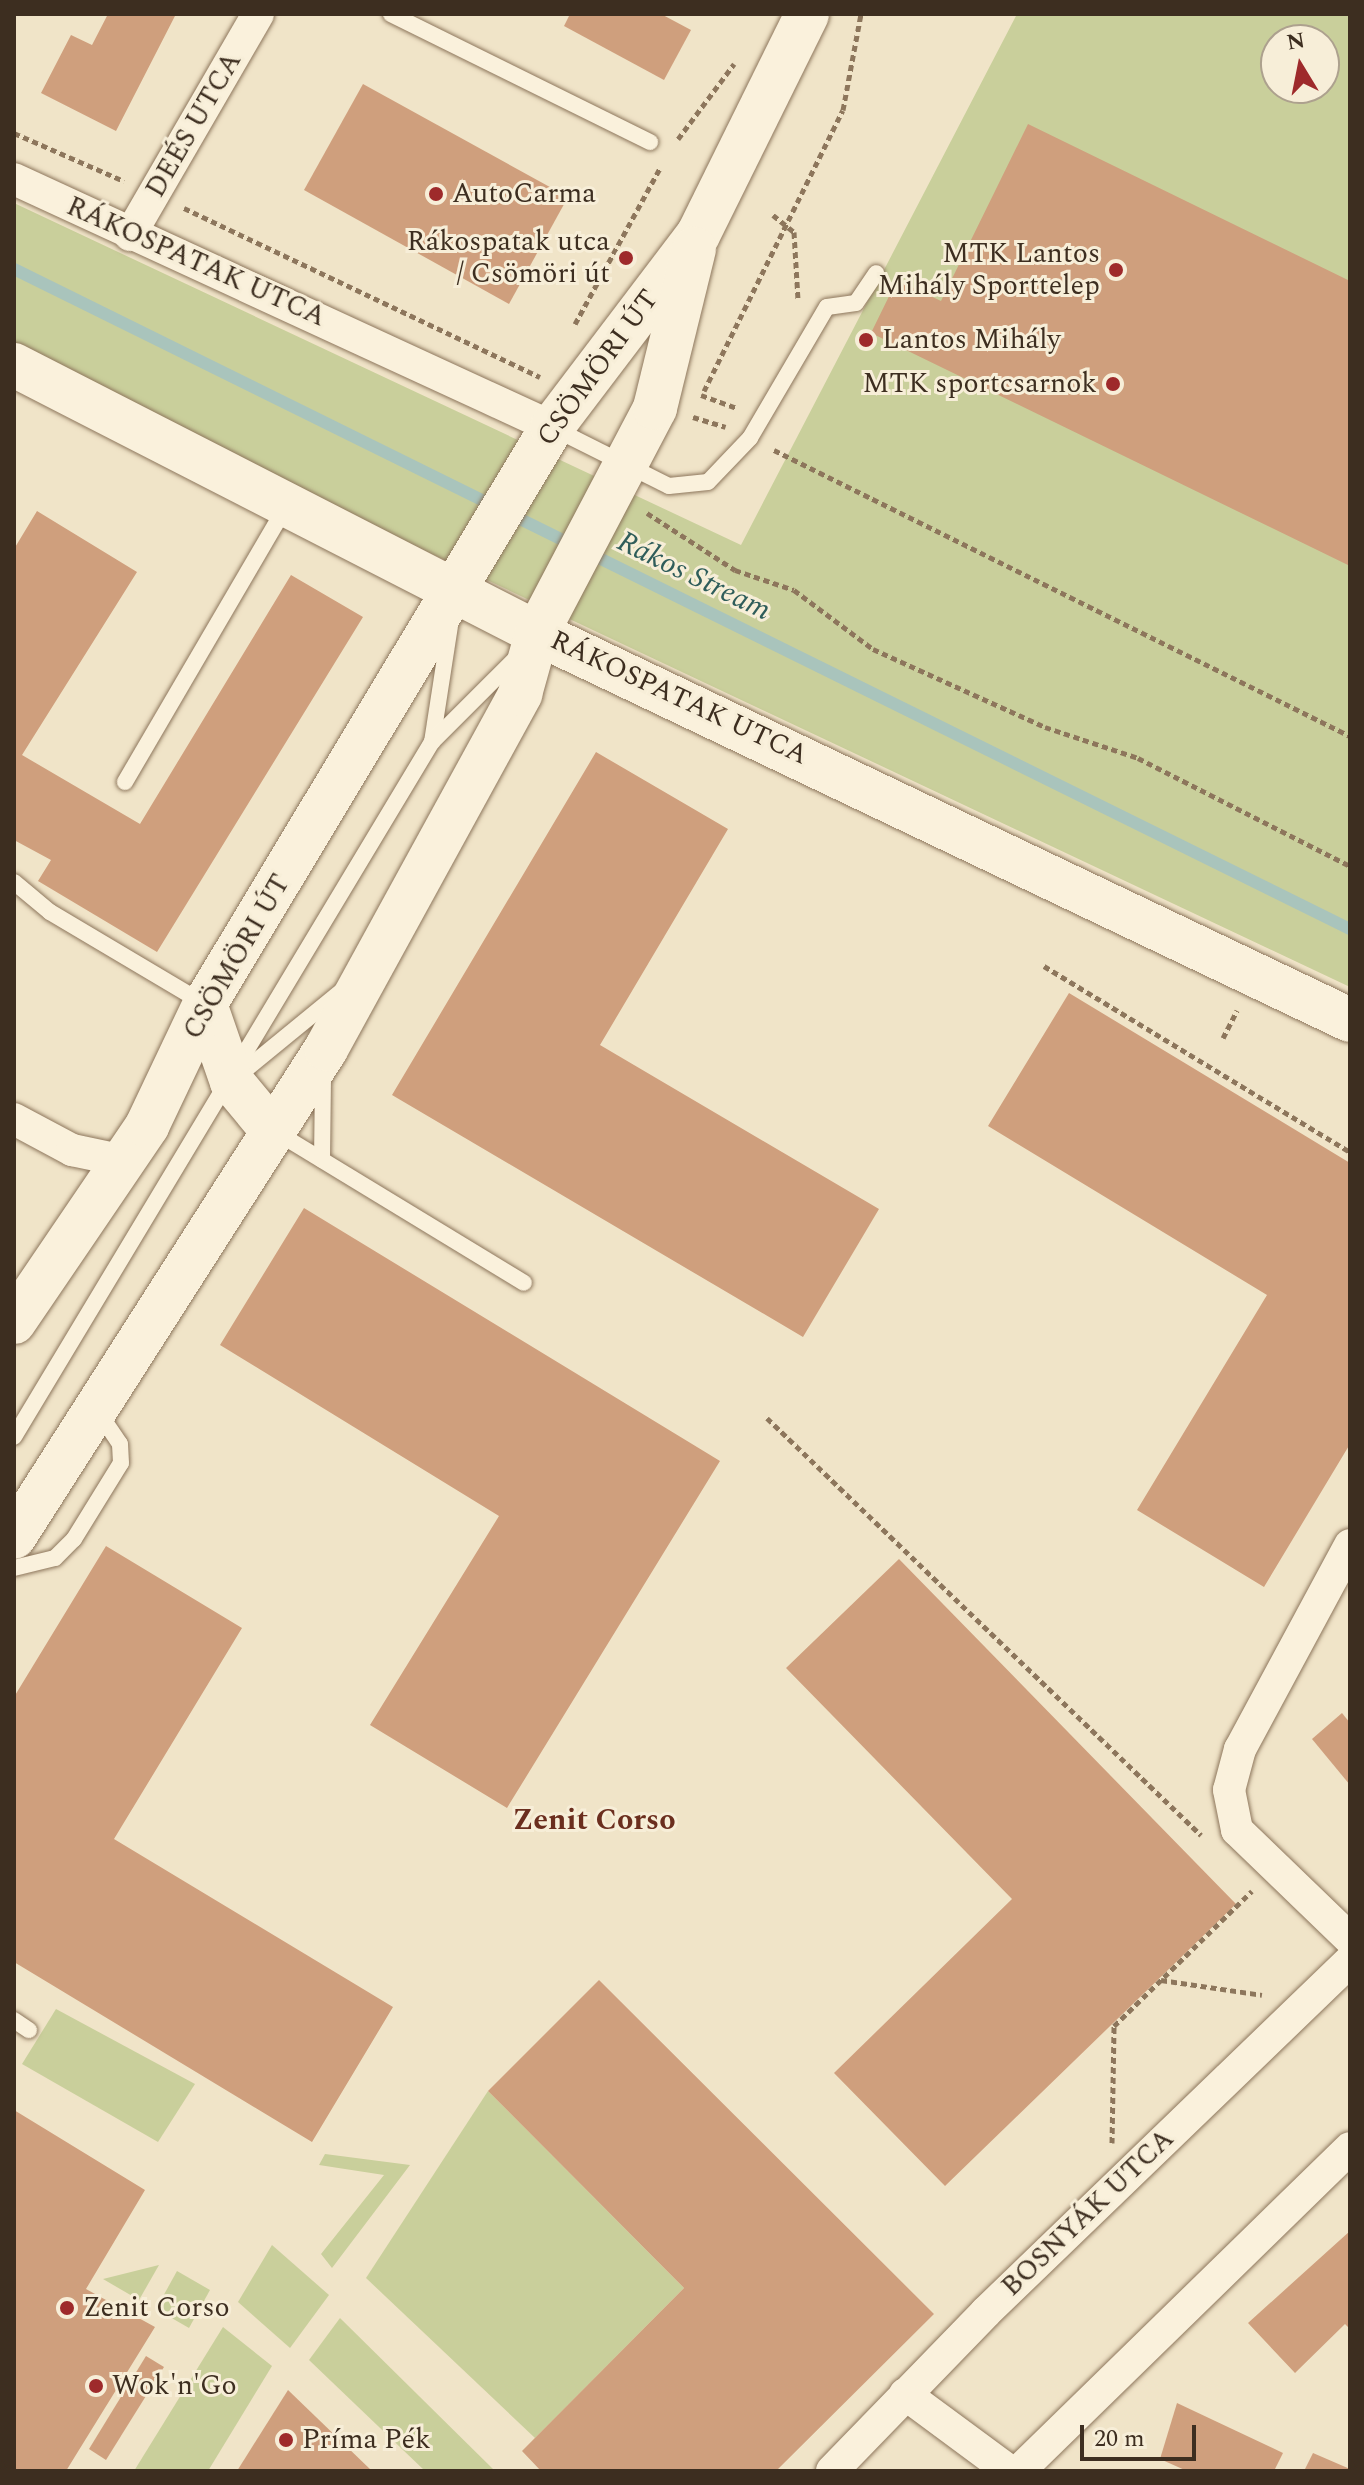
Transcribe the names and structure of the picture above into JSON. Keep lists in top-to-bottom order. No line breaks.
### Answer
{"streets":{"main road":["RÁKOSPATAK UTCA","CSÖMÖRI ÚT"],"street":["DEÉS UTCA","BOSNYÁK UTCA"]},"crossings":[["DEÉS UTCA","RÁKOSPATAK UTCA"],["RÁKOSPATAK UTCA","CSÖMÖRI ÚT"]],"districts":["Zenit Corso"],"water":["Rákos Stream"],"places":["AutoCarma","Rákospatak utca / Csömöri út","MTK Lantos Mihály Sporttelep","Lantos Mihály","MTK sportcsarnok","Zenit Corso","Wok'n'Go","Príma Pék"],"scale_bar":"20 m","north":"top"}
